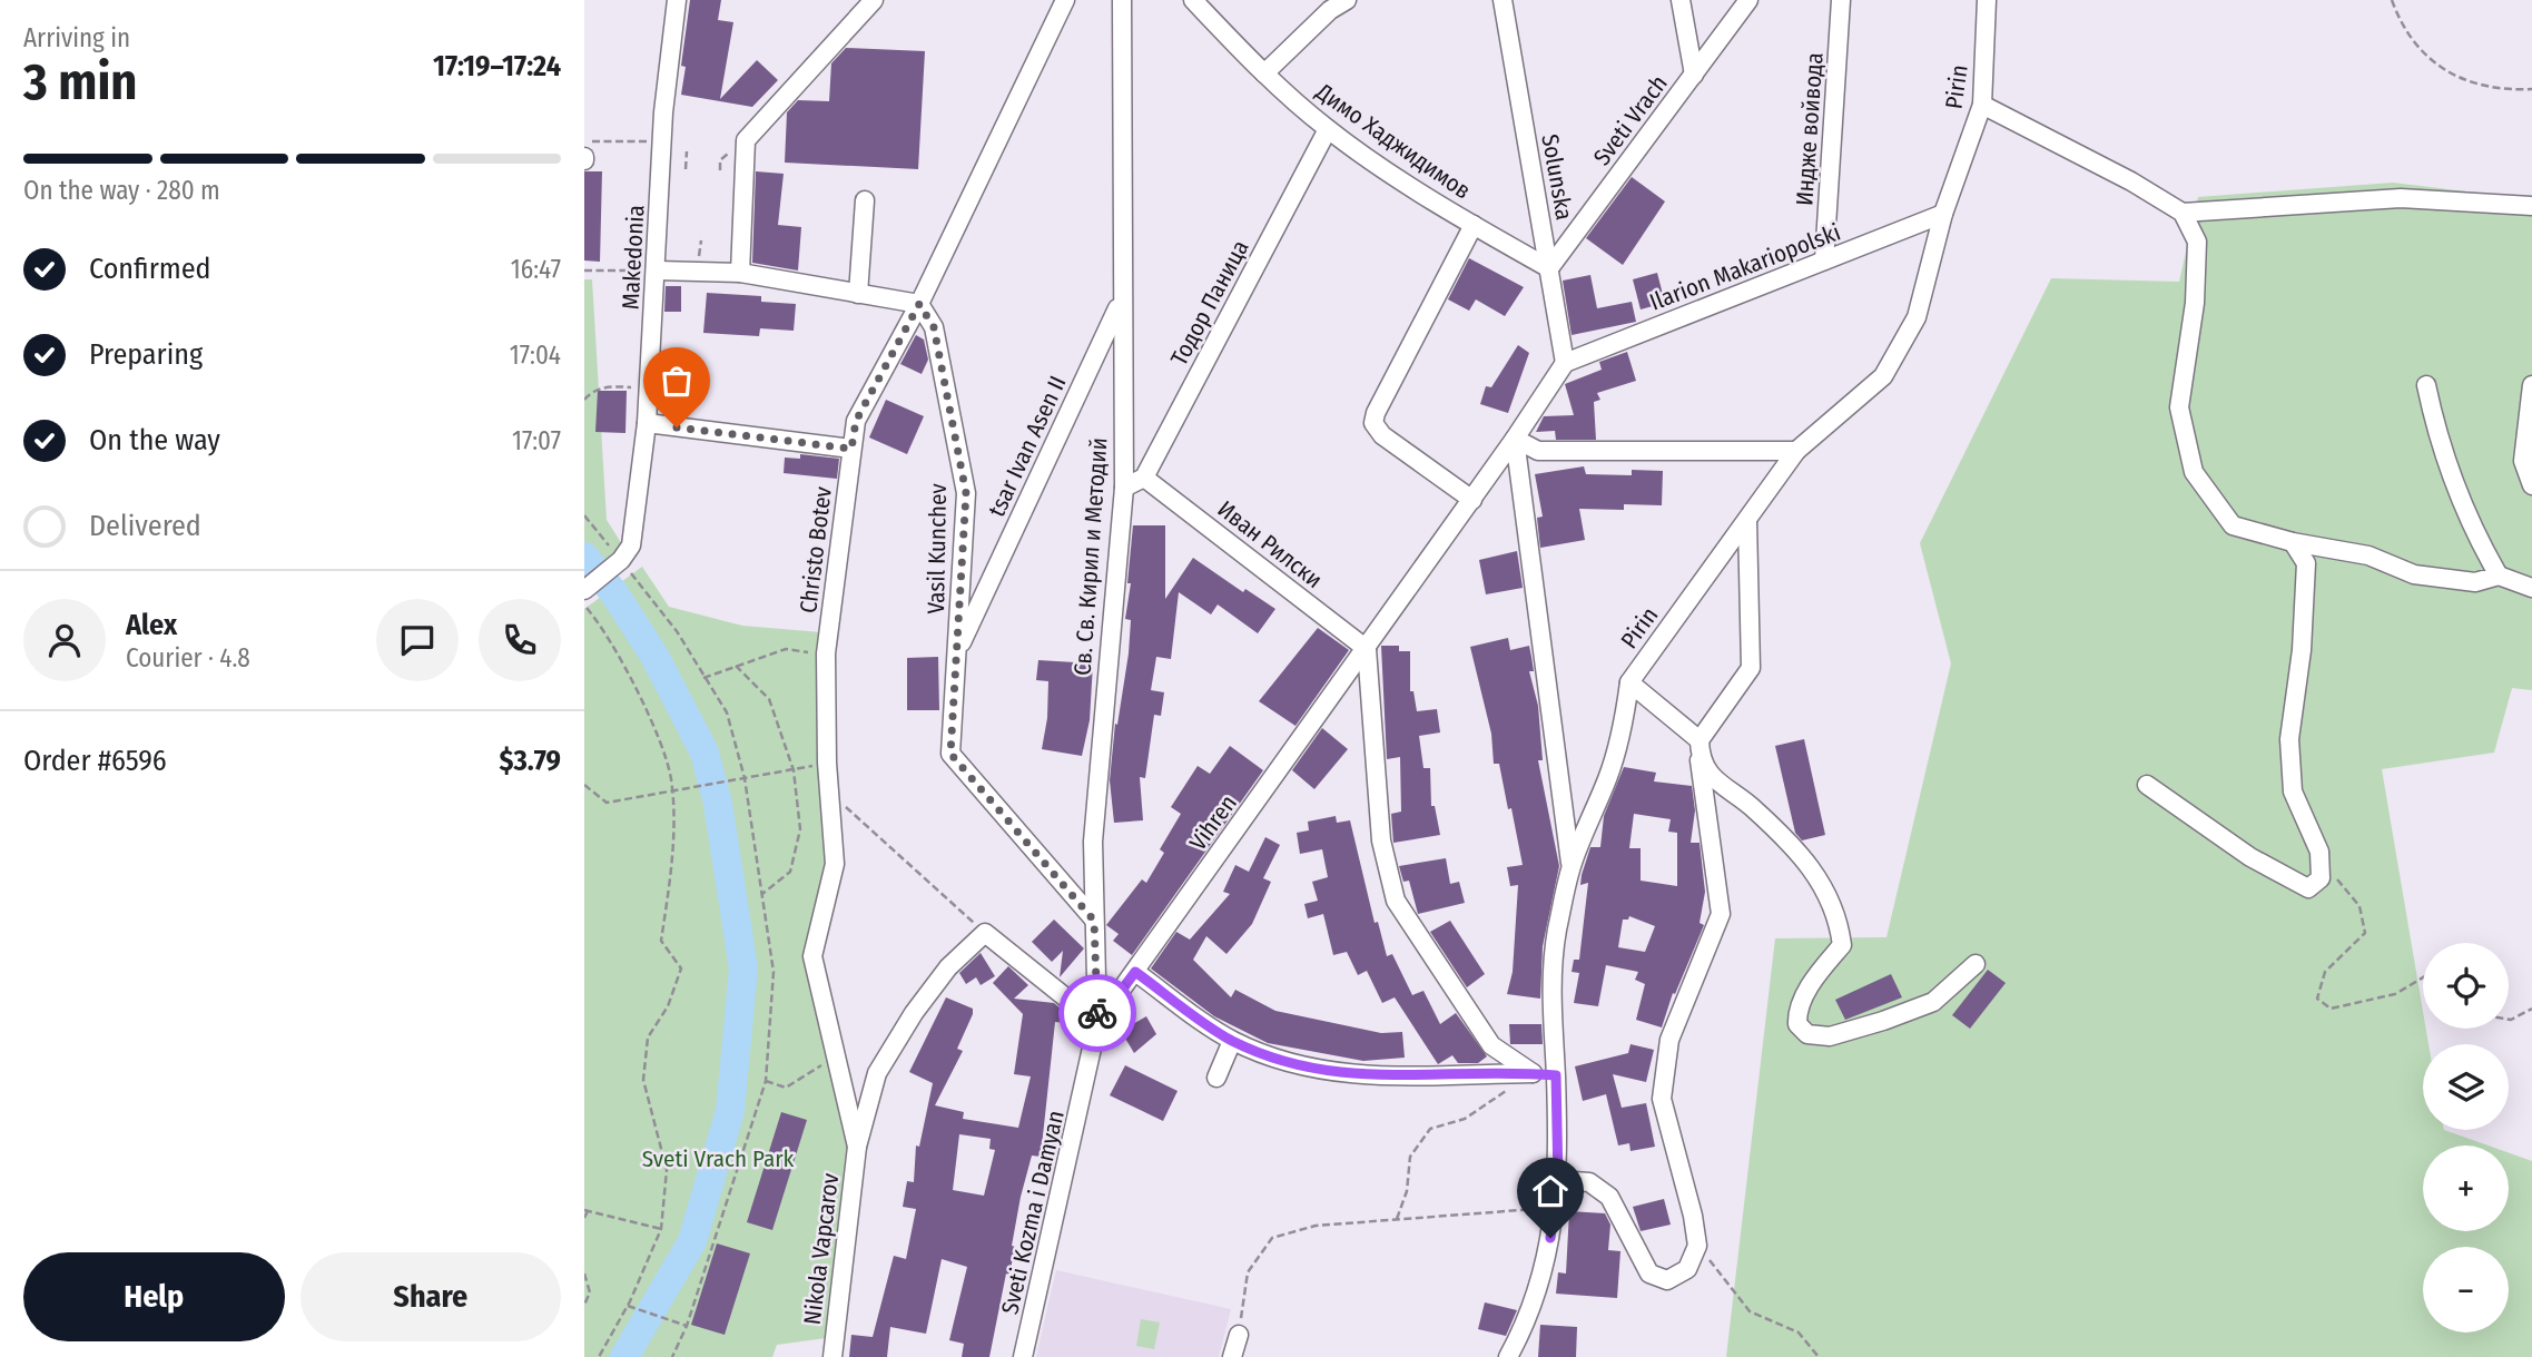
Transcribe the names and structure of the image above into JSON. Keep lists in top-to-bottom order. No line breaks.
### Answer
{"streets":{"street":["Pirin","Sveti Vrach","Индже войвода","Димо Хаджидимов","Solunska","Makedonia","Ilarion Makariopolski","Тодор Паница","tsar Ivan Asen II","Иван Рилски","Vasil Kunchev","Christo Botev","Св. Св. Кирил и Методий","Vihren","Sveti Kozma i Damyan","Nikola Vapcarov"]},"crossings":[["Pirin","Ilarion Makariopolski"],["Sveti Vrach","Димо Хаджидимов"],["Sveti Vrach","Solunska"],["Индже войвода","Ilarion Makariopolski"],["Димо Хаджидимов","Solunska"],["Димо Хаджидимов","Тодор Паница"],["Solunska","Ilarion Makariopolski"],["Solunska","Vihren"],["Ilarion Makariopolski","Vihren"],["Тодор Паница","Иван Рилски"],["tsar Ivan Asen II","Vasil Kunchev"],["tsar Ivan Asen II","Св. Св. Кирил и Методий"],["Иван Рилски","Vihren"],["Vasil Kunchev","Christo Botev"],["Vasil Kunchev","Св. Св. Кирил и Методий"],["Christo Botev","Nikola Vapcarov"],["Св. Св. Кирил и Методий","Vihren"],["Св. Св. Кирил и Методий","Sveti Kozma i Damyan"],["Vihren","Sveti Kozma i Damyan"]],"parks":["Sveti Vrach Park"],"page":{"heading":["3 min","Arriving in","17:19–17:24"],"panel":["Alex","Courier · 4.8","Order #6596","$3.79"],"bar":"On the way · 280 m","list":[["Confirmed","16:47"],["Preparing","17:04"],["On the way","17:07"],"Delivered"],"map_buttons":["+","−"],"buttons":["Help","Share"]}}
